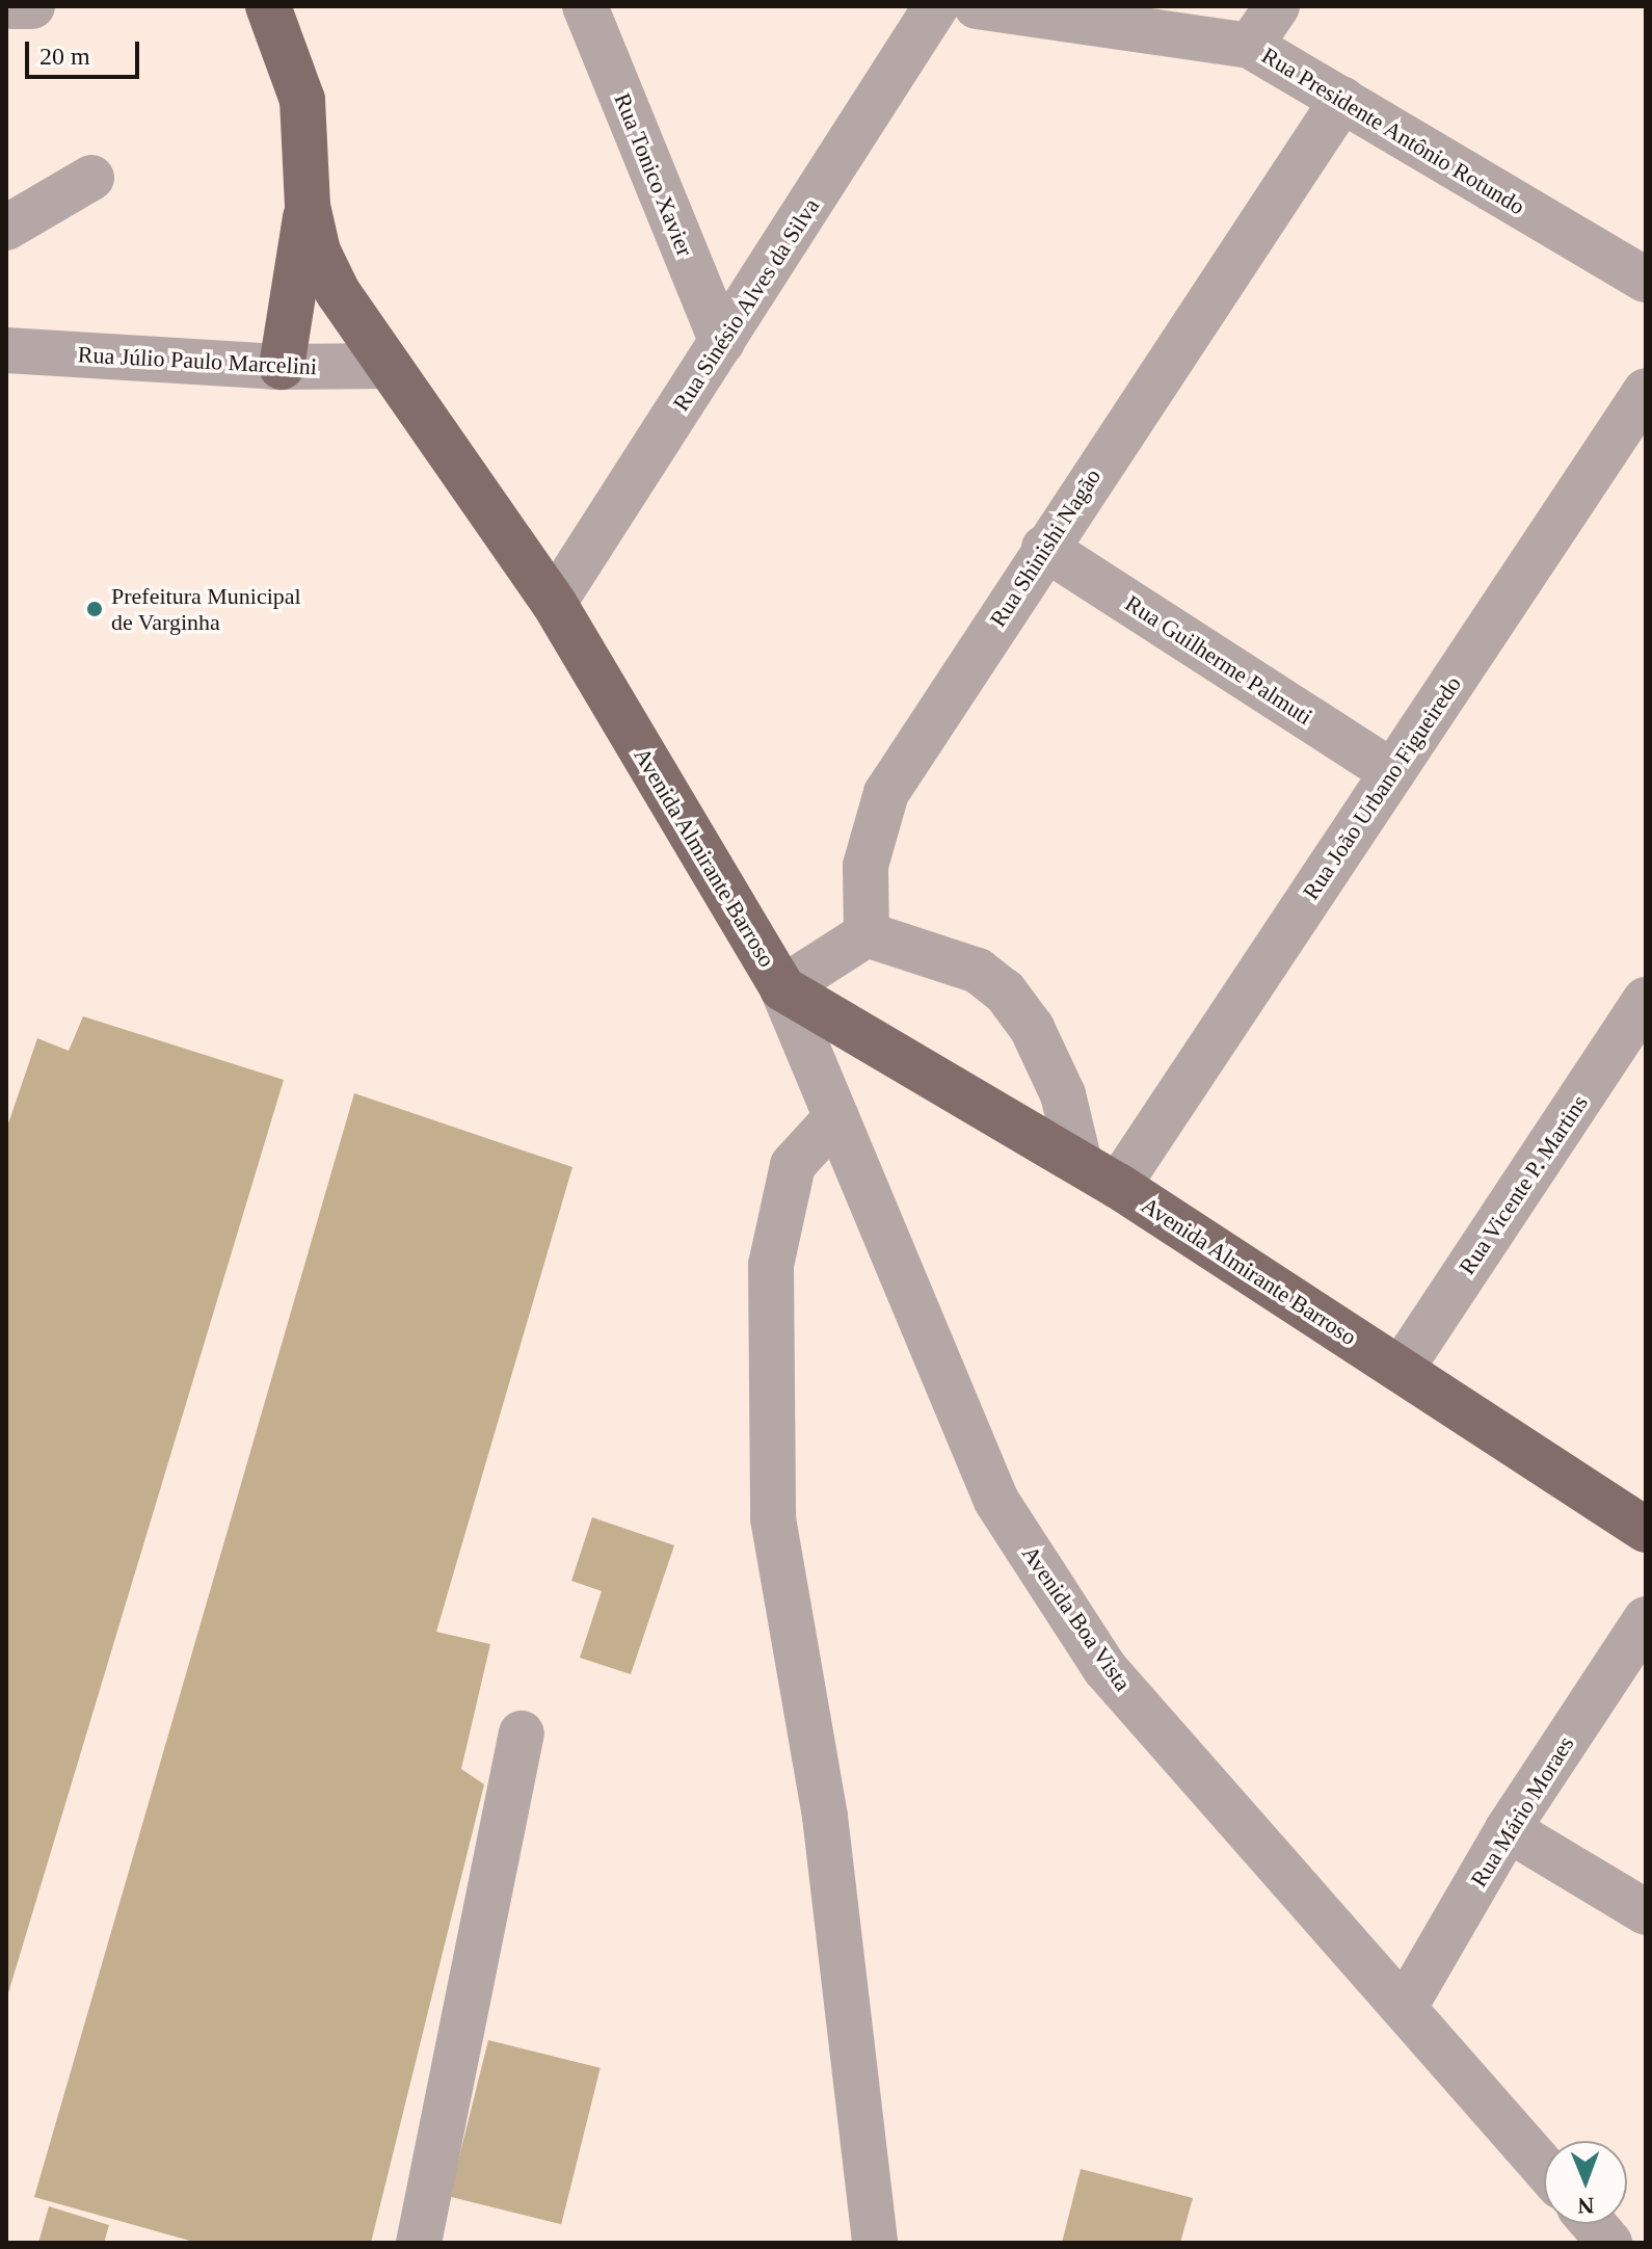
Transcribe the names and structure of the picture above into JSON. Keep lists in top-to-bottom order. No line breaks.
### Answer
{"streets":{"main road":["Avenida Almirante Barroso"],"street":["Rua Presidente Antônio Rotundo","Rua Tonico Xavier","Rua Sinésio Alves da Silva","Rua Júlio Paulo Marcelini","Rua Shinishi Nagão","Rua Guilherme Palmuti","Rua João Urbano Figueiredo","Rua Vicente P. Martins","Avenida Boa Vista","Rua Mário Moraes"]},"crossings":[["Rua Presidente Antônio Rotundo","Rua Shinishi Nagão"],["Rua Tonico Xavier","Rua Sinésio Alves da Silva"],["Rua Sinésio Alves da Silva","Avenida Almirante Barroso"],["Rua Júlio Paulo Marcelini","Avenida Almirante Barroso"],["Rua Shinishi Nagão","Rua Guilherme Palmuti"],["Rua Guilherme Palmuti","Rua João Urbano Figueiredo"],["Rua João Urbano Figueiredo","Avenida Almirante Barroso"],["Avenida Almirante Barroso","Rua Vicente P. Martins"],["Avenida Almirante Barroso","Avenida Boa Vista"],["Avenida Boa Vista","Rua Mário Moraes"]],"places":["Prefeitura Municipal de Varginha"],"scale_bar":"20 m","north":"bottom"}
